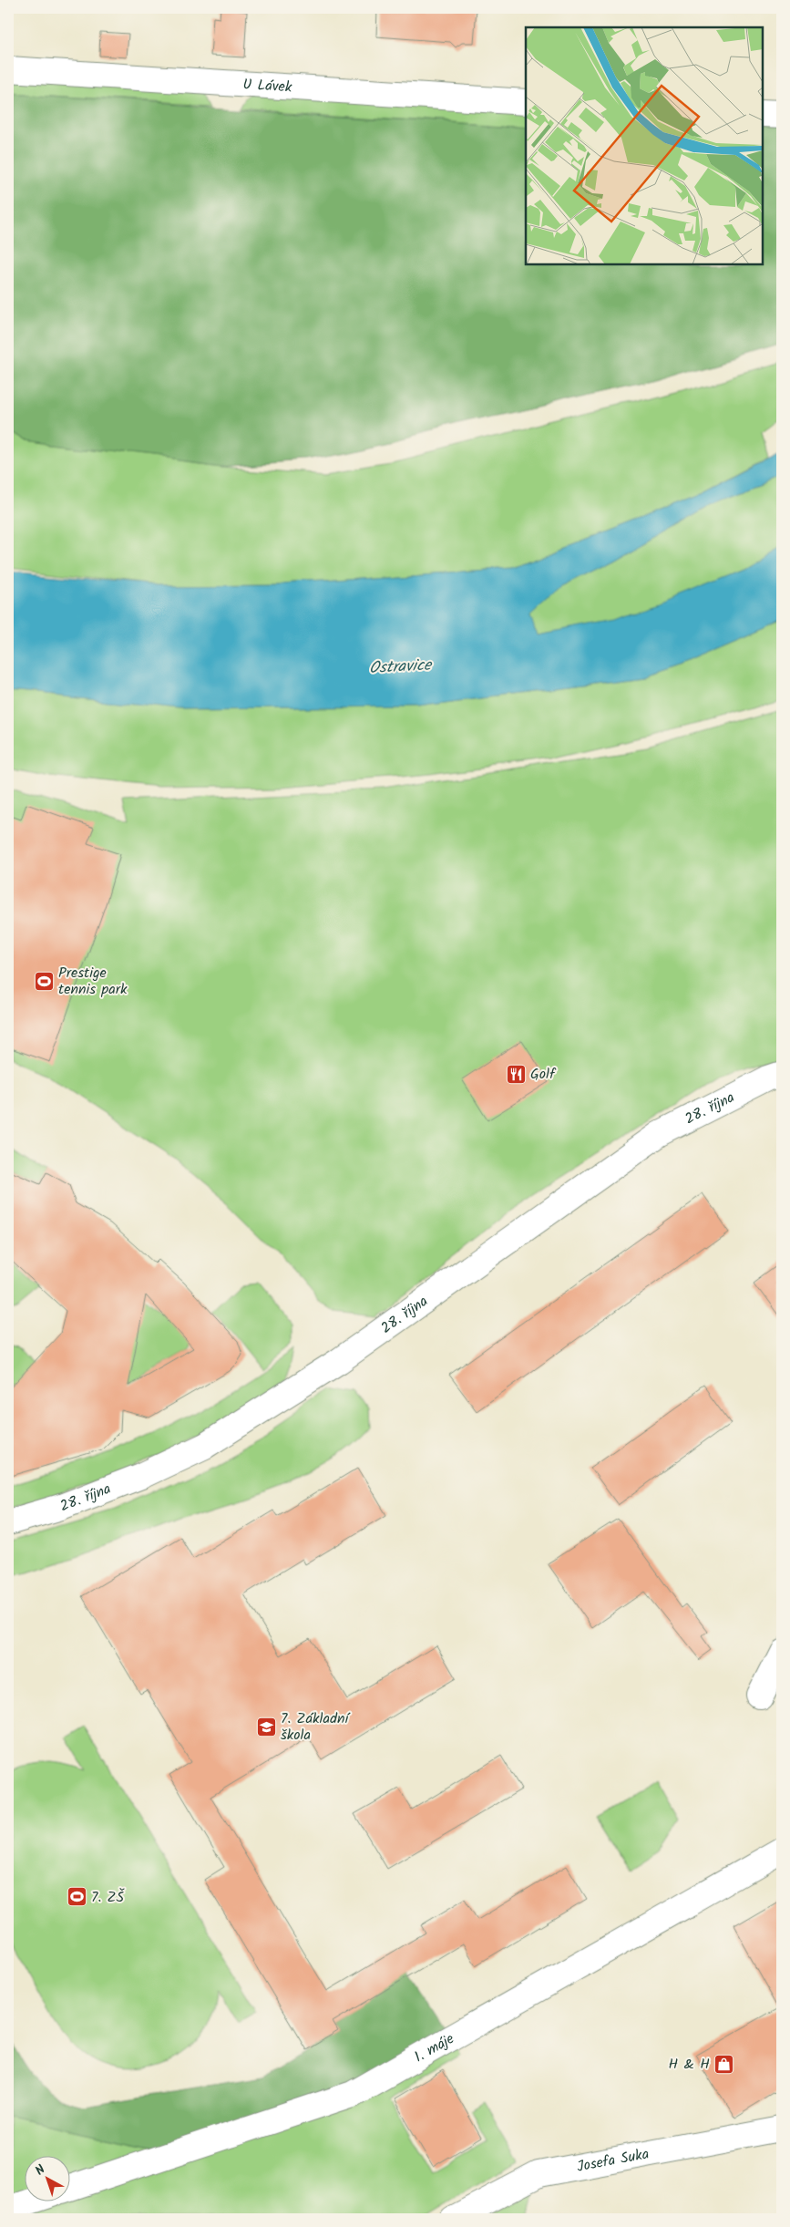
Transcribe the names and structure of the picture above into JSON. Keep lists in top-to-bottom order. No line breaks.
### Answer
{"streets":{"street":["U Lávek","28. října","1. máje","Josefa Suka"]},"water":["Ostravice"],"places":{"sports":["Prestige tennis park","7. ZŠ"],"restaurant":["Golf"],"school or university":["7. Základní škola"],"shop":["H & H"]},"north":"top left"}
